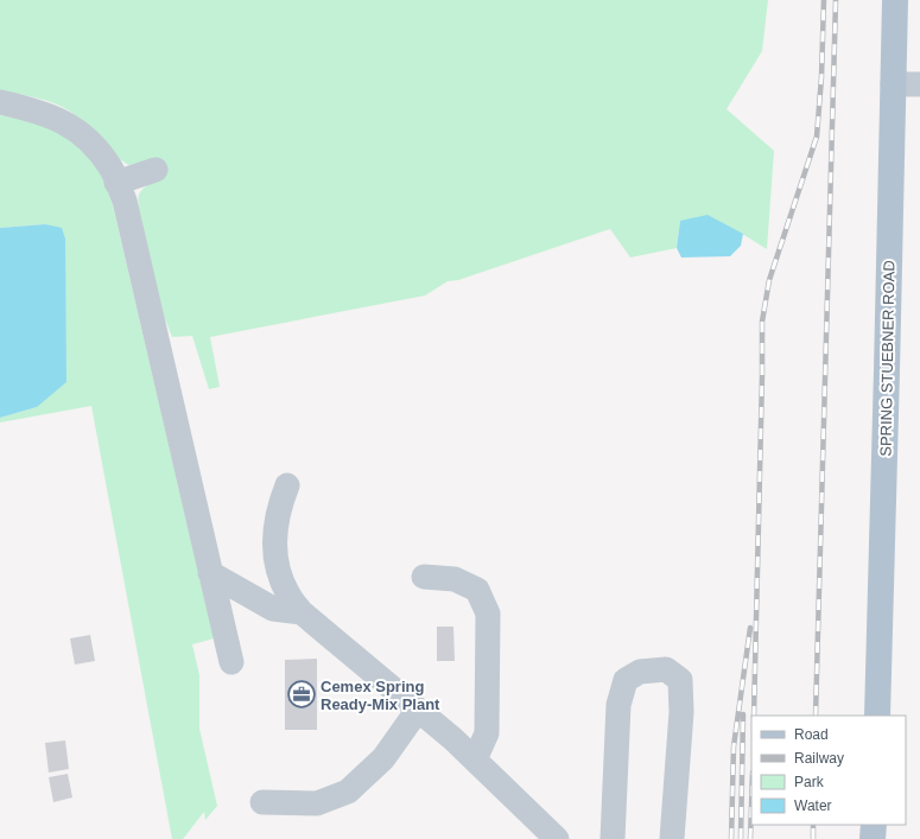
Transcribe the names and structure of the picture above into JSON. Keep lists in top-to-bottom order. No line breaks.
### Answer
{"streets":{"main road":["SPRING STUEBNER ROAD"]},"places":{"office":["Cemex Spring Ready-Mix Plant"]},"legend":["Road","Railway","Park","Water"]}
